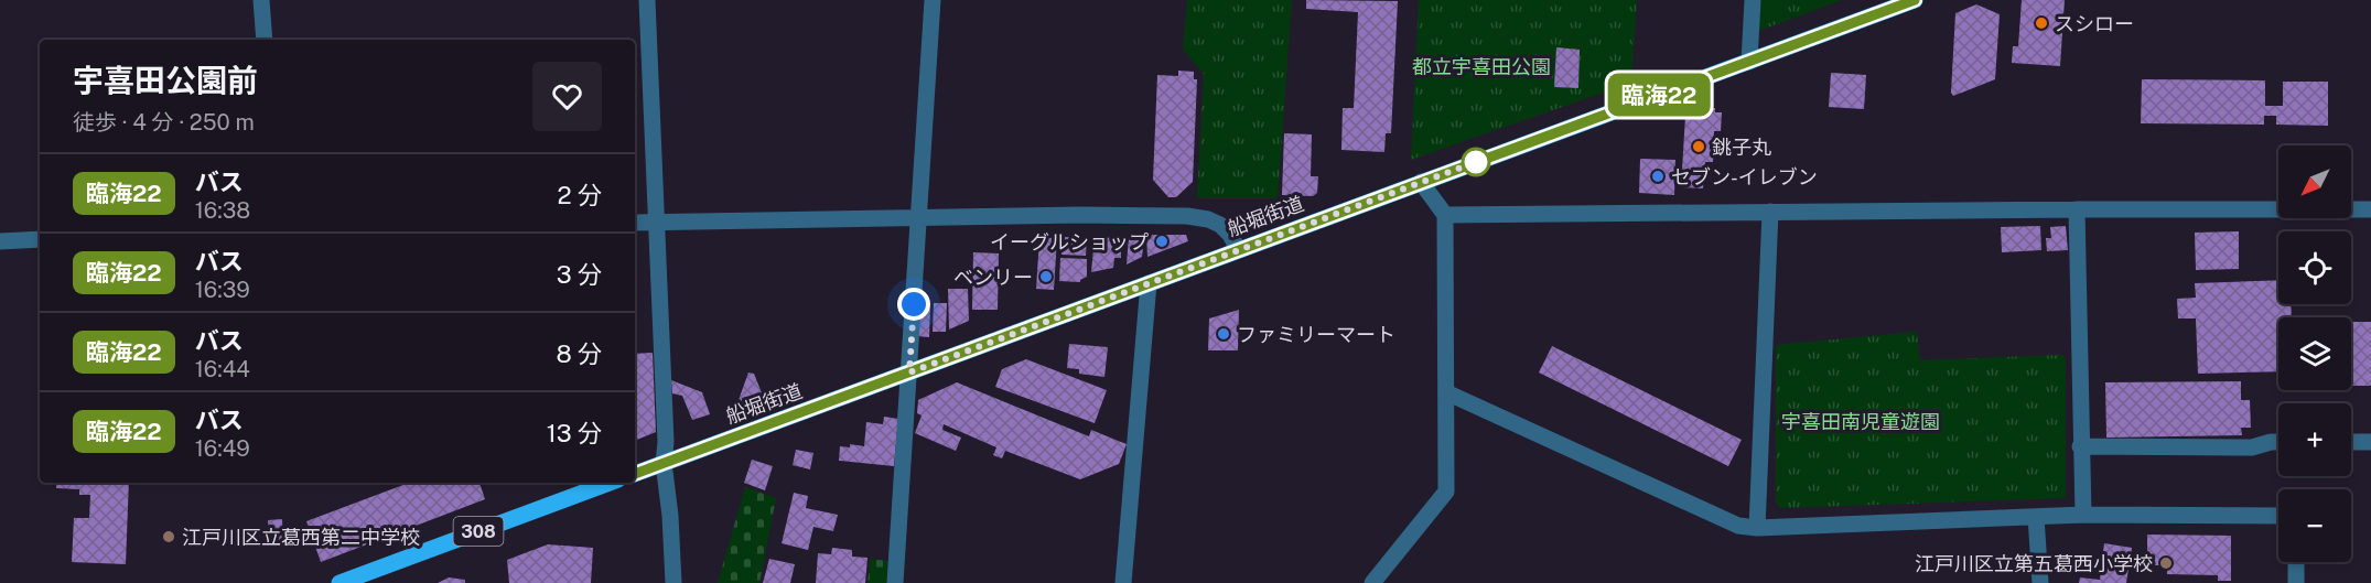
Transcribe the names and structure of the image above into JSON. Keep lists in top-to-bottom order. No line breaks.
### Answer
{"streets":{"main road":["船堀街道","308"]},"parks":["都立宇喜田公園","宇喜田南児童遊園"],"places":["スシロー","銚子丸","セブン-イレブン","イーグルショップ","ベンリー","ファミリーマート","江戸川区立葛西第二中学校","江戸川区立第五葛西小学校"],"lines":["bus line 臨海22"],"north":"bottom left","page":{"on_map":"臨海22","heading":["宇喜田公園前","徒歩 · 4 分 · 250 m"],"map_buttons":["+","−"],"list":[{"mark":"臨海22","name":"バス","note":"16:38","value":"2 分"},{"mark":"臨海22","name":"バス","note":"16:39","value":"3 分"},{"mark":"臨海22","name":"バス","note":"16:44","value":"8 分"},{"mark":"臨海22","name":"バス","note":"16:49","value":"13 分"}]}}
